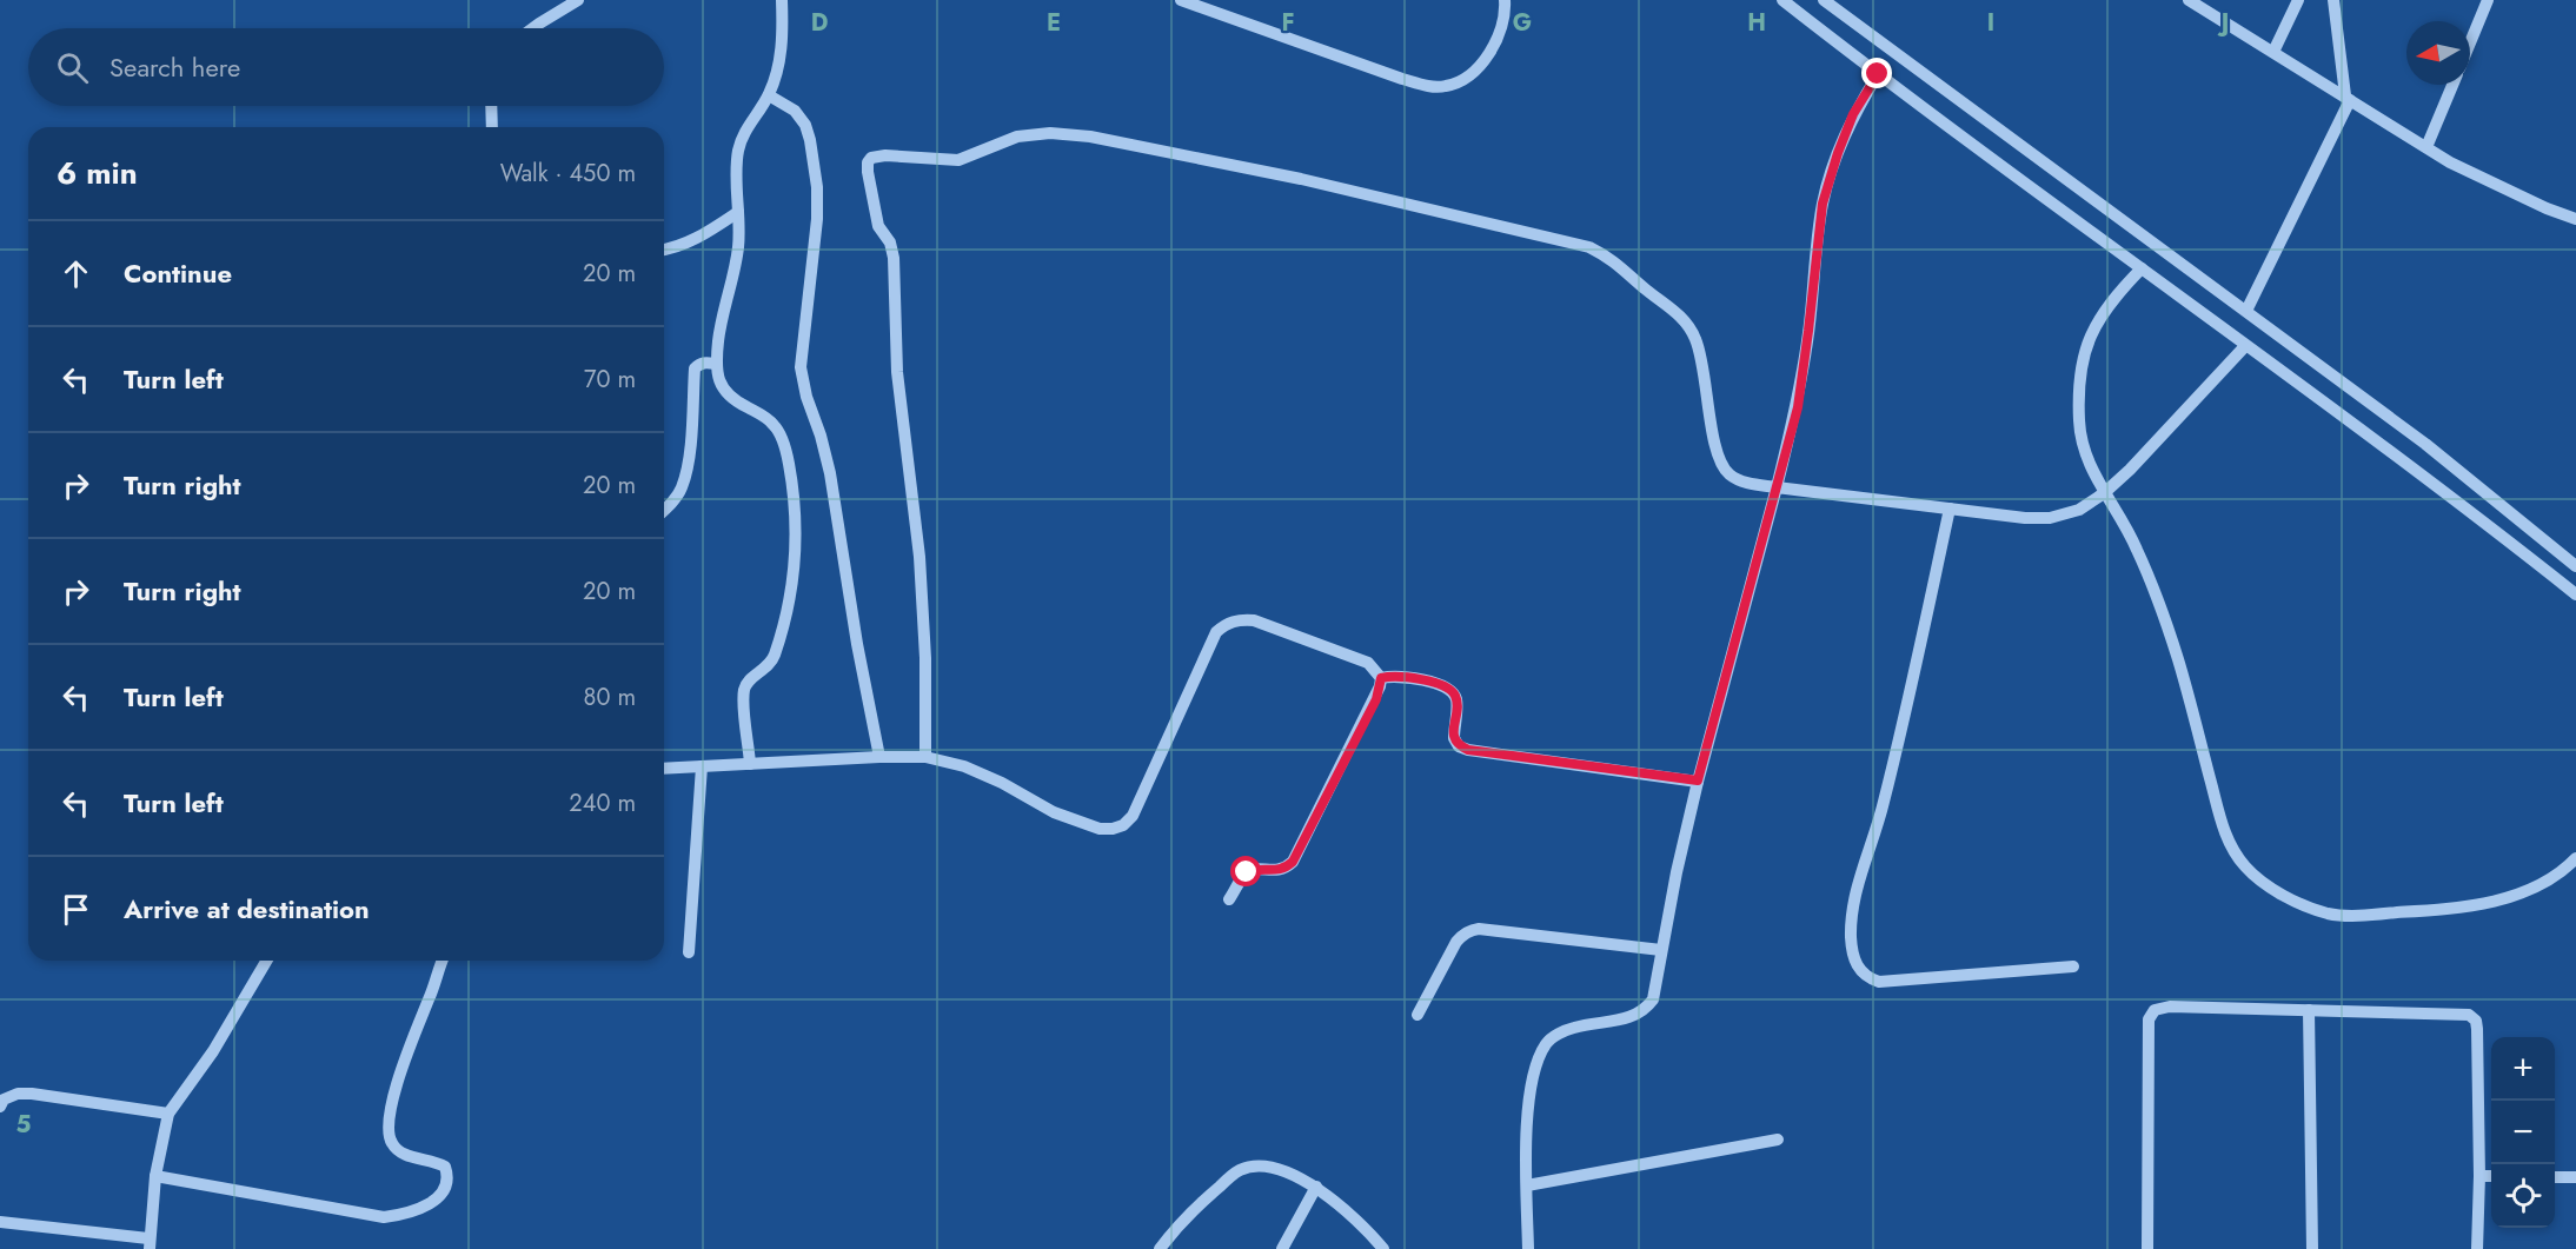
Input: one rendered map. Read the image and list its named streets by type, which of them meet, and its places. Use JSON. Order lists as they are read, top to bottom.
{
  "north": "left",
  "page": {
    "search": "Search here",
    "heading": ["6 min", "Walk · 450 m"],
    "list": [
      ["Continue", "20 m"],
      ["Turn left", "70 m"],
      ["Turn right", "20 m"],
      ["Turn right", "20 m"],
      ["Turn left", "80 m"],
      ["Turn left", "240 m"],
      "Arrive at destination"
    ],
    "map_buttons": ["+", "−"]
  },
  "grid": {
    "columns": [
      "D",
      "E",
      "F",
      "G",
      "H",
      "I",
      "J"
    ],
    "rows": ["5"]
  }
}
